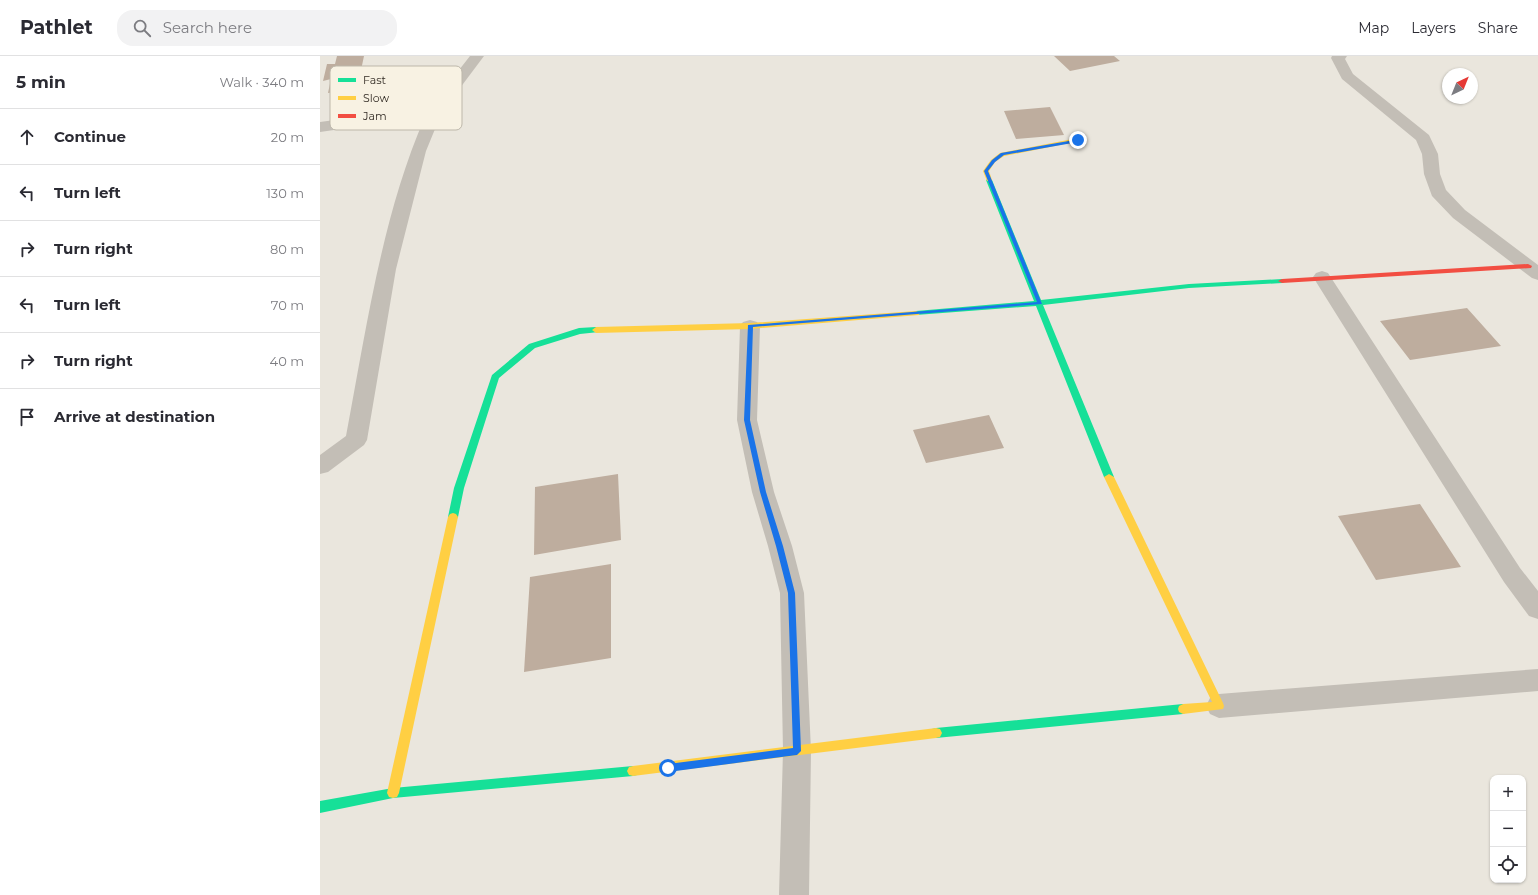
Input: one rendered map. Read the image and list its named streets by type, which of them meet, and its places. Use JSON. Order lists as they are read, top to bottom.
{
  "legend": ["Fast", "Slow", "Jam"],
  "north": "top right",
  "page": {
    "header": "Pathlet",
    "search": "Search here",
    "nav": ["Map", "Layers", "Share"],
    "heading": ["5 min", "Walk · 340 m"],
    "list": [
      ["Continue", "20 m"],
      ["Turn left", "130 m"],
      ["Turn right", "80 m"],
      ["Turn left", "70 m"],
      ["Turn right", "40 m"],
      "Arrive at destination"
    ],
    "map_buttons": ["+", "−"]
  }
}
